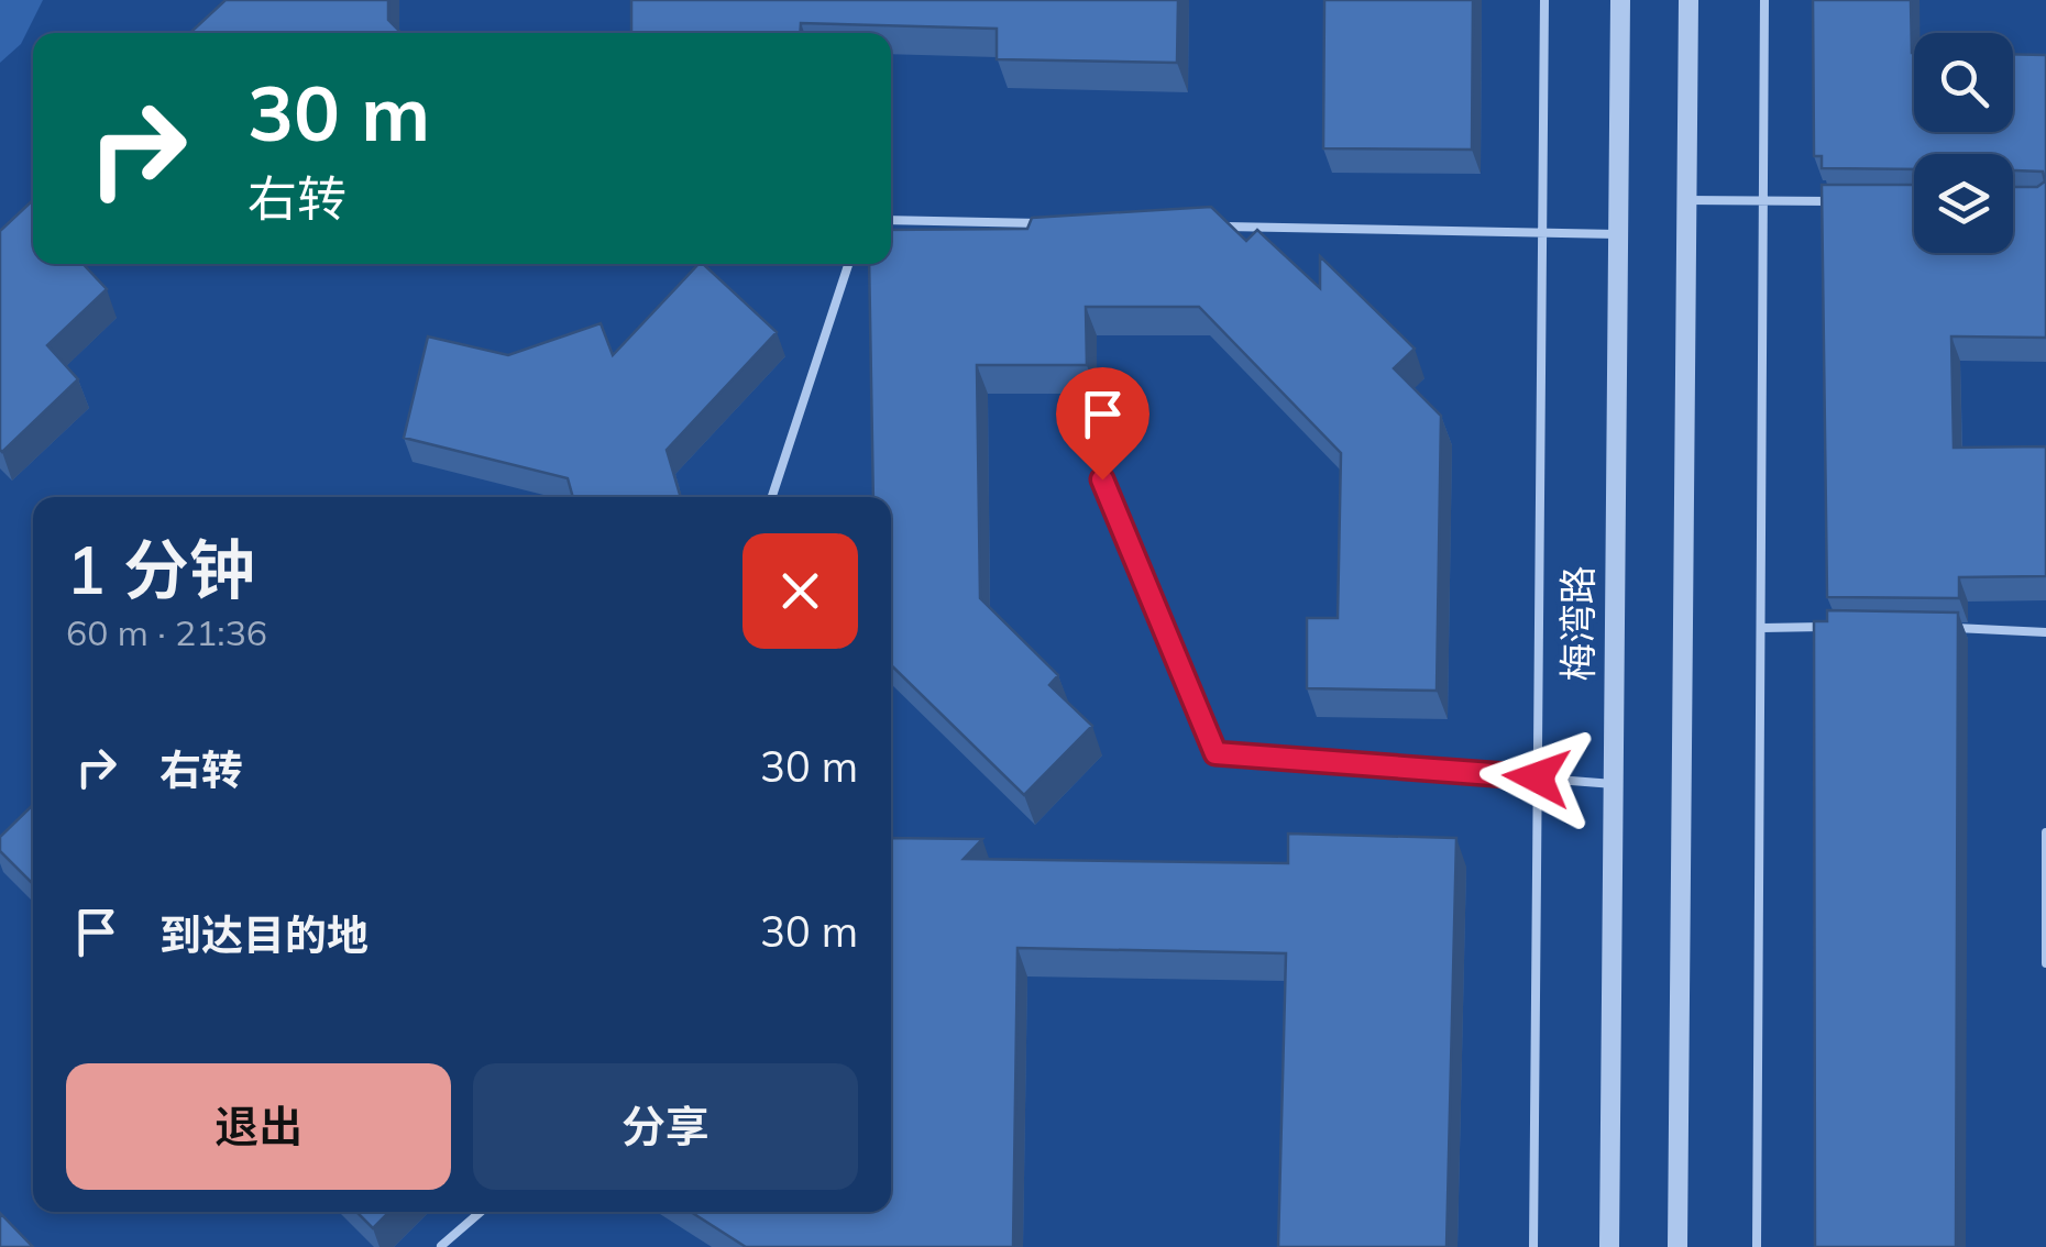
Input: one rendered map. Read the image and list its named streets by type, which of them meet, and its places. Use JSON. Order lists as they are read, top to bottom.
{
  "streets": {
    "street": ["梅湾路"]
  },
  "page": {
    "turn": ["30 m", "右转"],
    "heading": ["1 分钟", "60 m · 21:36"],
    "list": [
      {
        "name": "右转",
        "value": "30 m"
      },
      {
        "name": "到达目的地",
        "value": "30 m"
      }
    ],
    "buttons": ["退出", "分享"]
  }
}
